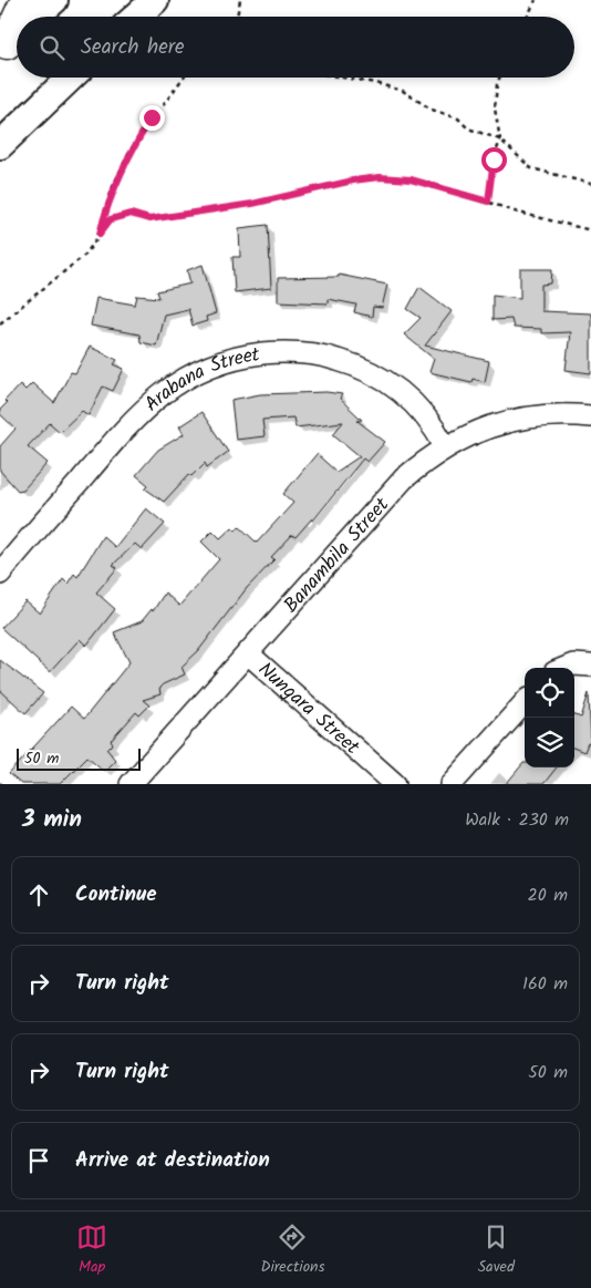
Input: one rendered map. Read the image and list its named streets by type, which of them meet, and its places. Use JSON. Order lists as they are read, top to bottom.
{
  "streets": {
    "street": ["Arabana Street", "Banambila Street", "Nungara Street"]
  },
  "crossings": [
    ["Arabana Street", "Banambila Street"],
    ["Banambila Street", "Nungara Street"]
  ],
  "scale_bar": "50 m",
  "page": {
    "search": "Search here",
    "scale": "50 m",
    "heading": ["3 min", "Walk · 230 m"],
    "list": [
      ["Continue", "20 m"],
      ["Turn right", "160 m"],
      ["Turn right", "50 m"],
      "Arrive at destination"
    ],
    "nav": ["Map", "Directions", "Saved"]
  }
}
